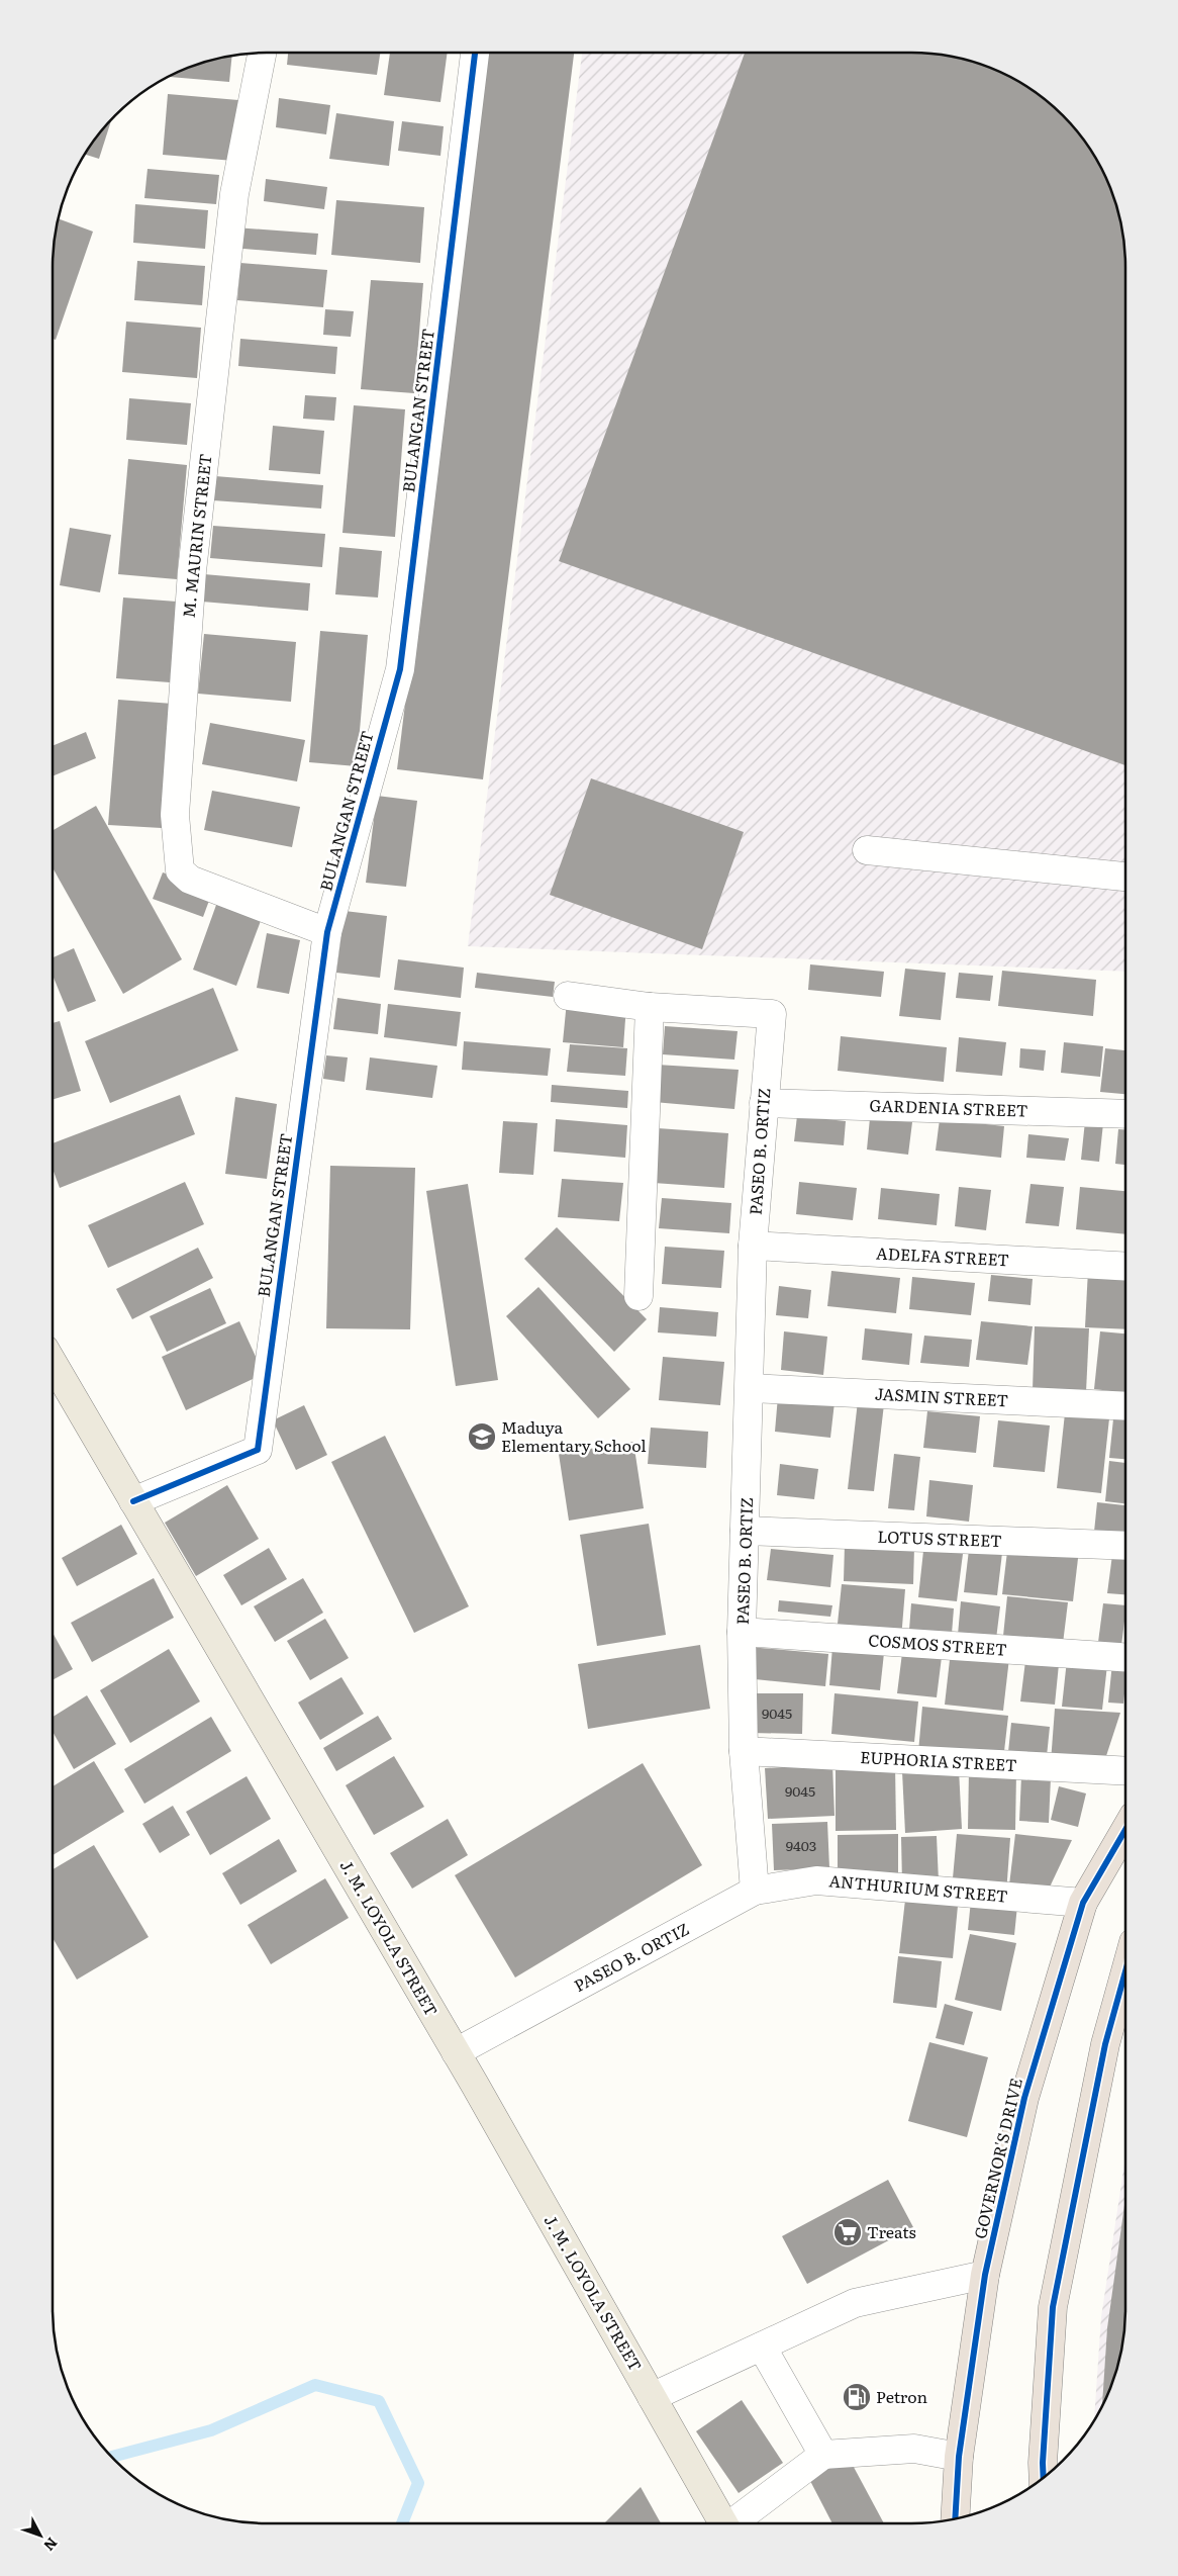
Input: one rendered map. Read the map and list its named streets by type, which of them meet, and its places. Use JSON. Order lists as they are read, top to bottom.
{
  "streets": {
    "highway": ["GOVERNOR'S DRIVE"],
    "main road": ["J. M. LOYOLA STREET"],
    "street": [
      "BULANGAN STREET",
      "M. MAURIN STREET",
      "GARDENIA STREET",
      "PASEO B. ORTIZ",
      "ADELFA STREET",
      "JASMIN STREET",
      "LOTUS STREET",
      "COSMOS STREET",
      "EUPHORIA STREET",
      "ANTHURIUM STREET"
    ]
  },
  "crossings": [
    ["BULANGAN STREET", "M. MAURIN STREET"],
    ["BULANGAN STREET", "J. M. LOYOLA STREET"],
    ["GARDENIA STREET", "PASEO B. ORTIZ"],
    ["PASEO B. ORTIZ", "ADELFA STREET"],
    ["PASEO B. ORTIZ", "JASMIN STREET"],
    ["PASEO B. ORTIZ", "LOTUS STREET"],
    ["PASEO B. ORTIZ", "COSMOS STREET"],
    ["PASEO B. ORTIZ", "EUPHORIA STREET"],
    ["PASEO B. ORTIZ", "ANTHURIUM STREET"],
    ["PASEO B. ORTIZ", "J. M. LOYOLA STREET"],
    ["ANTHURIUM STREET", "GOVERNOR'S DRIVE"]
  ],
  "places": {
    "school or university": ["Maduya Elementary School"],
    "supermarket": ["Treats"],
    "fuel station": ["Petron"]
  },
  "house_numbers": ["9045", "9045", "9403"],
  "north": "bottom right"
}
